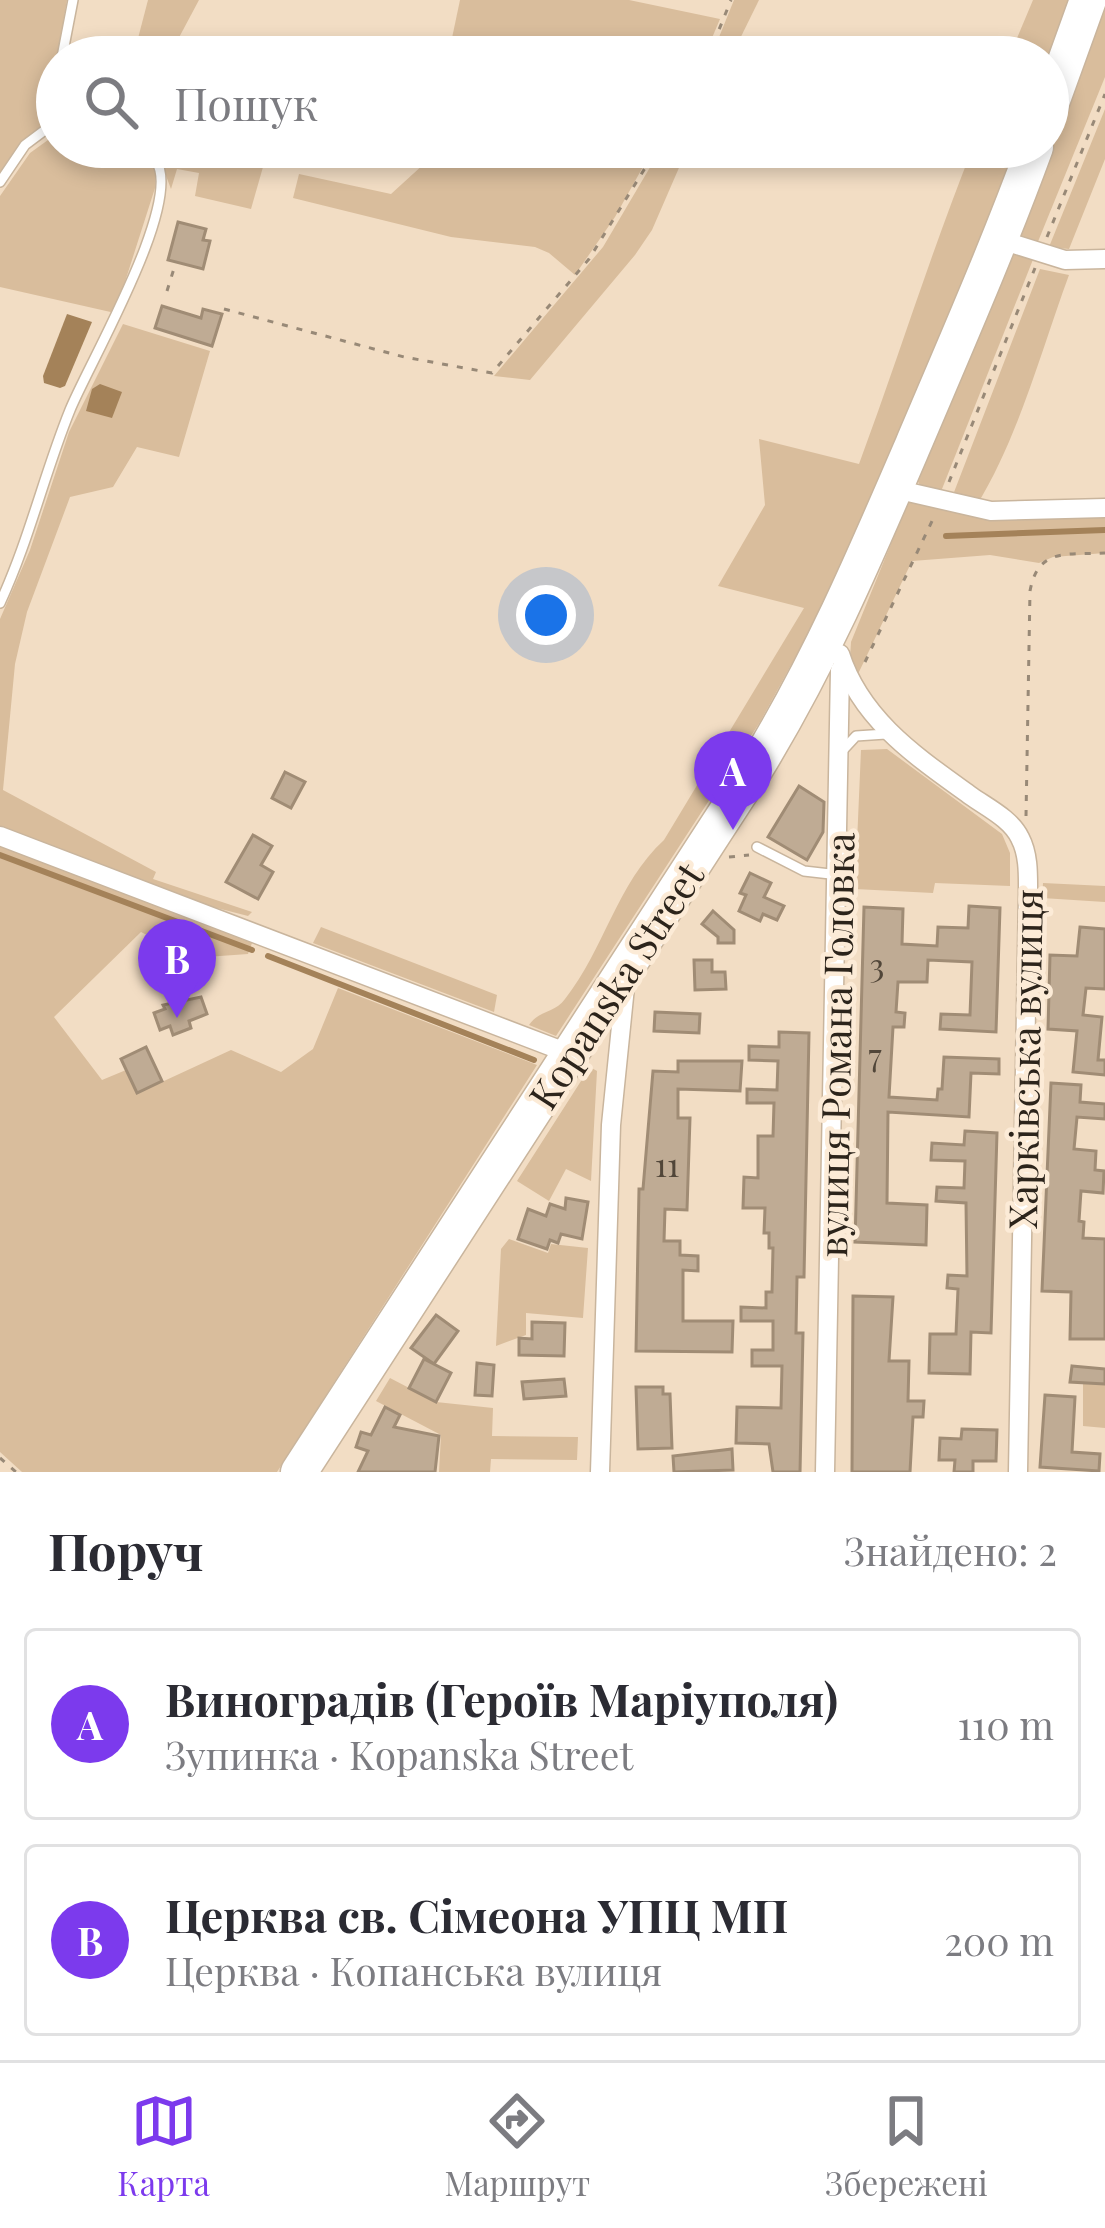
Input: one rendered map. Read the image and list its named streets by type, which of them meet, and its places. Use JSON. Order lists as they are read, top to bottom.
{
  "streets": {
    "highway": ["Kopanska Street"],
    "street": ["вулиця Романа Головка", "Харківська вулиця"]
  },
  "crossings": [
    ["Kopanska Street", "вулиця Романа Головка"],
    ["Kopanska Street", "Харківська вулиця"],
    ["вулиця Романа Головка", "Харківська вулиця"]
  ],
  "house_numbers": ["3", "7", "11"],
  "page": {
    "search": "Пошук",
    "pins": ["A", "B"],
    "heading": ["Поруч", "Знайдено: 2"],
    "list": [
      {
        "mark": "A",
        "name": "Виноградів (Героїв Маріуполя)",
        "note": "Зупинка · Kopanska Street",
        "value": "110 m"
      },
      {
        "mark": "B",
        "name": "Церква св. Сімеона УПЦ МП",
        "note": "Церква · Копанська вулиця",
        "value": "200 m"
      }
    ],
    "nav": ["Карта", "Маршрут", "Збережені"]
  }
}
